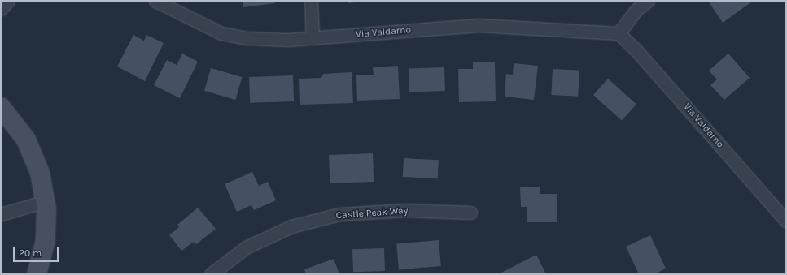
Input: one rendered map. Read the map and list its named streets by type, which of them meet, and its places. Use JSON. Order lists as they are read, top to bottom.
{
  "streets": {
    "street": ["Via Valdarno", "Castle Peak Way"]
  },
  "scale_bar": "20 m"
}
